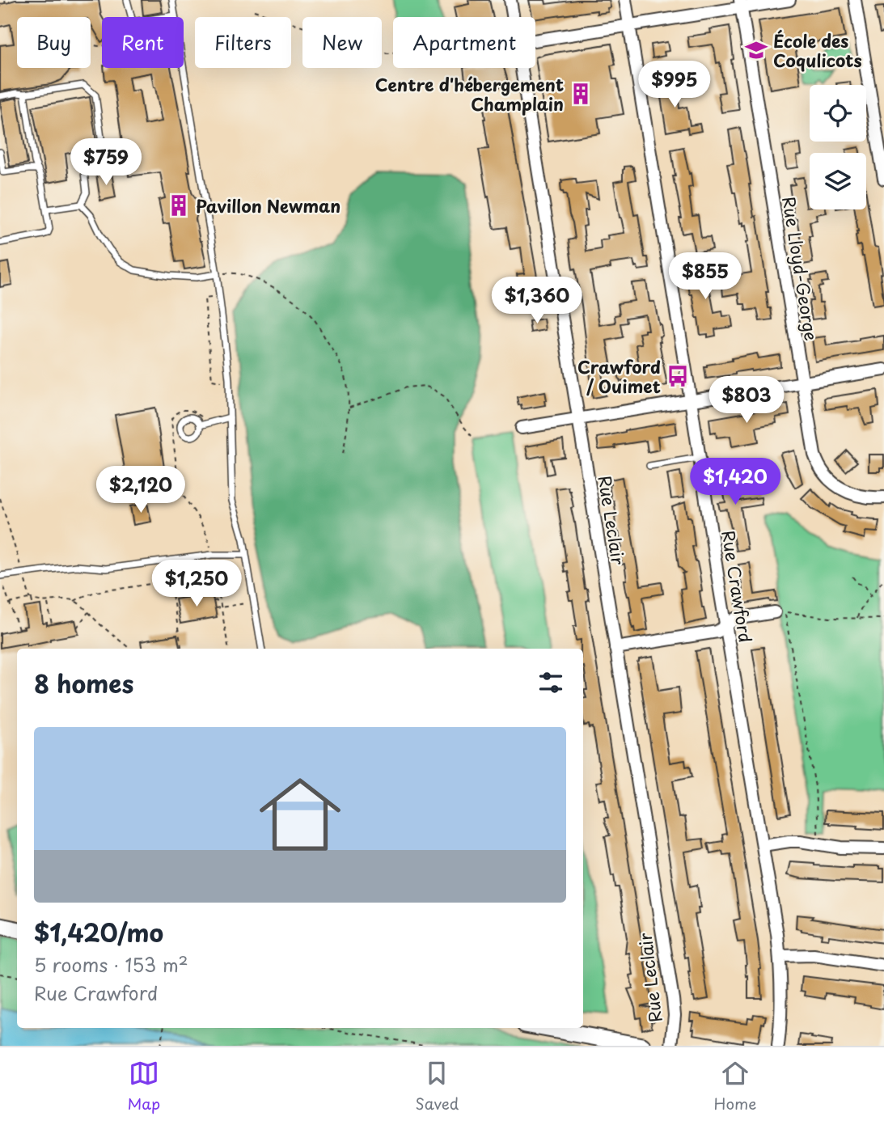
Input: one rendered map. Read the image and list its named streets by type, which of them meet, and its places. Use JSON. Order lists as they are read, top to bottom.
{
  "streets": {
    "street": ["Rue Lloyd-George", "Rue Leclair", "Rue Crawford"]
  },
  "places": {
    "school or university": ["École des Coqulicots"],
    "building": ["Centre d'hébergement Champlain", "Pavillon Newman"],
    "bus stop": ["Crawford / Ouimet"]
  },
  "page": {
    "chip": [
      "Buy",
      "Rent",
      "Filters",
      "New",
      "Apartment"
    ],
    "price": [
      "$995",
      "$759",
      "$855",
      "$1,360",
      "$803",
      "$1,420",
      "$2,120",
      "$1,250"
    ],
    "heading": "8 homes",
    "list": [
      {
        "name": "$1,420/mo",
        "note": "5 rooms · 153 m² · Rue Crawford"
      }
    ],
    "tabs": ["Map", "Saved", "Home"]
  }
}
